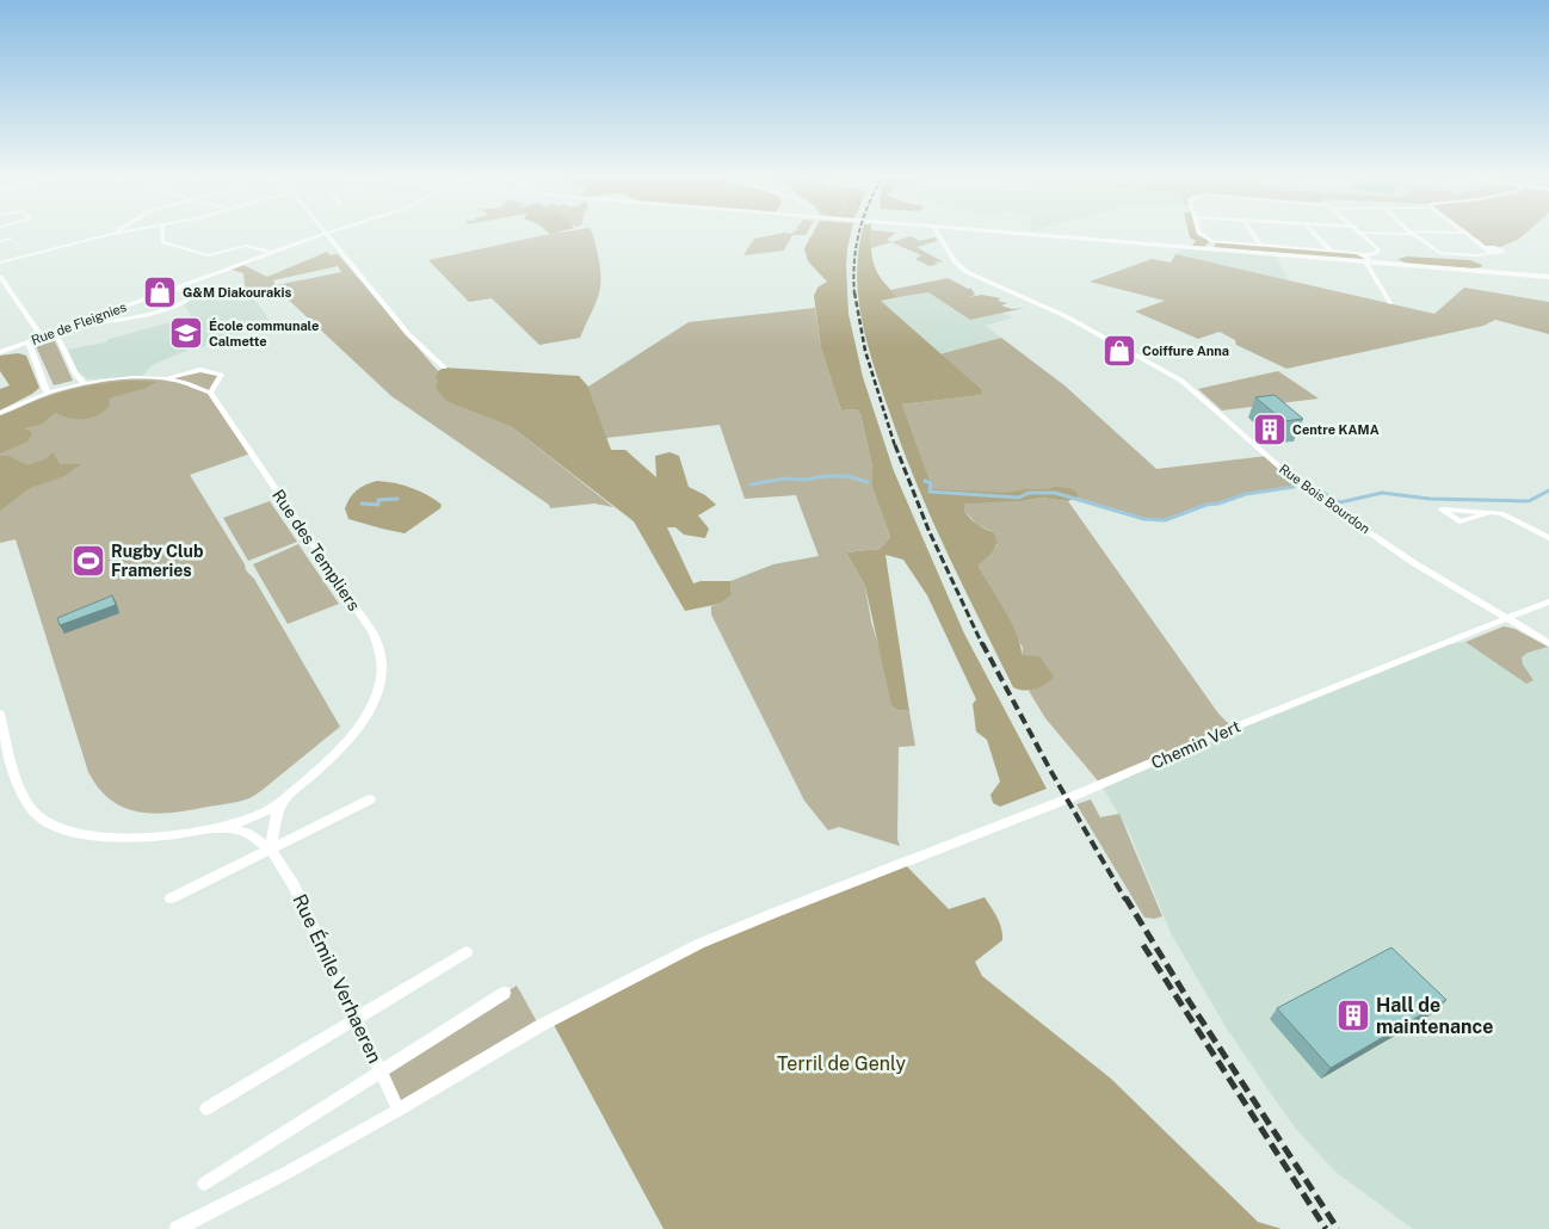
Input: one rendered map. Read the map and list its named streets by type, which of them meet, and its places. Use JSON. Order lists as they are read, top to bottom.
{
  "streets": {
    "street": [
      "Rue de Fleignies",
      "Rue Bois Bourdon",
      "Rue des Templiers",
      "Chemin Vert",
      "Rue Émile Verhaeren"
    ]
  },
  "crossings": [
    ["Rue Bois Bourdon", "Chemin Vert"],
    ["Rue des Templiers", "Rue Émile Verhaeren"],
    ["Chemin Vert", "Rue Émile Verhaeren"]
  ],
  "parks": ["Terril de Genly"],
  "places": {
    "shop": ["G&M Diakourakis", "Coiffure Anna"],
    "school or university": ["École communale Calmette"],
    "building": ["Centre KAMA", "Hall de maintenance"],
    "sports": ["Rugby Club Frameries"]
  }
}
